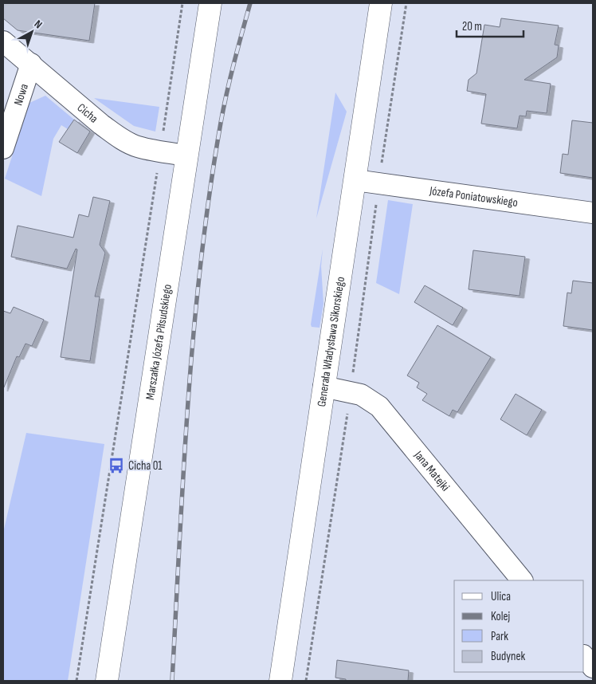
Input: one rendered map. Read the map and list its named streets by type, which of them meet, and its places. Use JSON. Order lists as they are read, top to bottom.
{
  "streets": {
    "main road": ["Marszałka Józefa Piłsudskiego", "Generała Władysława Sikorskiego"],
    "street": [
      "Nowa",
      "Cicha",
      "Józefa Poniatowskiego",
      "Jana Matejki"
    ]
  },
  "crossings": [
    ["Nowa", "Cicha"],
    ["Cicha", "Marszałka Józefa Piłsudskiego"],
    ["Józefa Poniatowskiego", "Generała Władysława Sikorskiego"],
    ["Generała Władysława Sikorskiego", "Jana Matejki"]
  ],
  "places": {
    "bus stop": ["Cicha 01"]
  },
  "legend": [
    "Ulica",
    "Kolej",
    "Park",
    "Budynek"
  ],
  "scale_bar": "20 m",
  "north": "top right"
}
